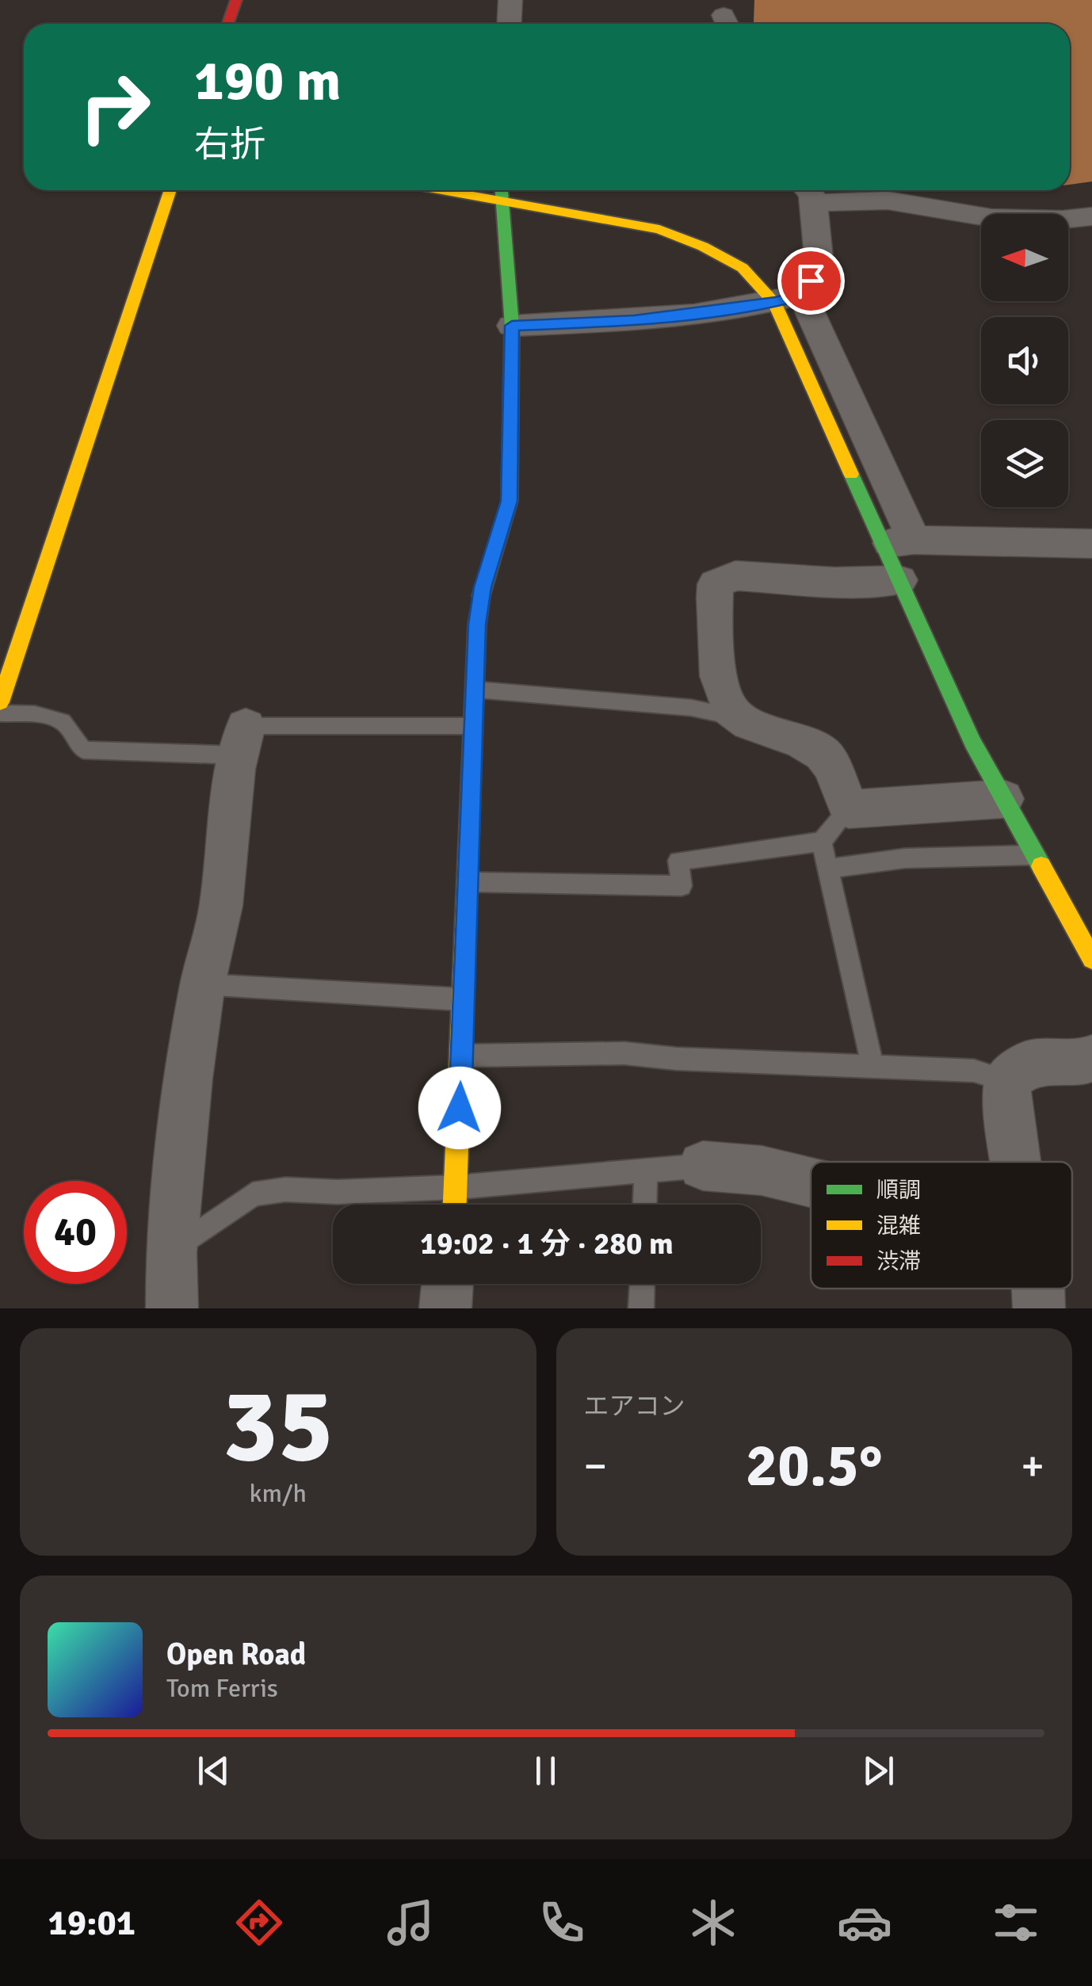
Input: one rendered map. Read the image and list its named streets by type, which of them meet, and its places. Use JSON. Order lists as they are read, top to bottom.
{
  "legend": ["順調", "混雑", "渋滞"],
  "north": "left",
  "page": {
    "turn": ["190 m", "右折"],
    "limit": "40",
    "trip": "19:02 · 1 分 · 280 m",
    "tile": [
      ["35", "km/h"],
      "エアコン"
    ],
    "heat": ["−", "20.5°", "+"],
    "song": ["Open Road", "Tom Ferris"],
    "tabs": "19:01"
  }
}
